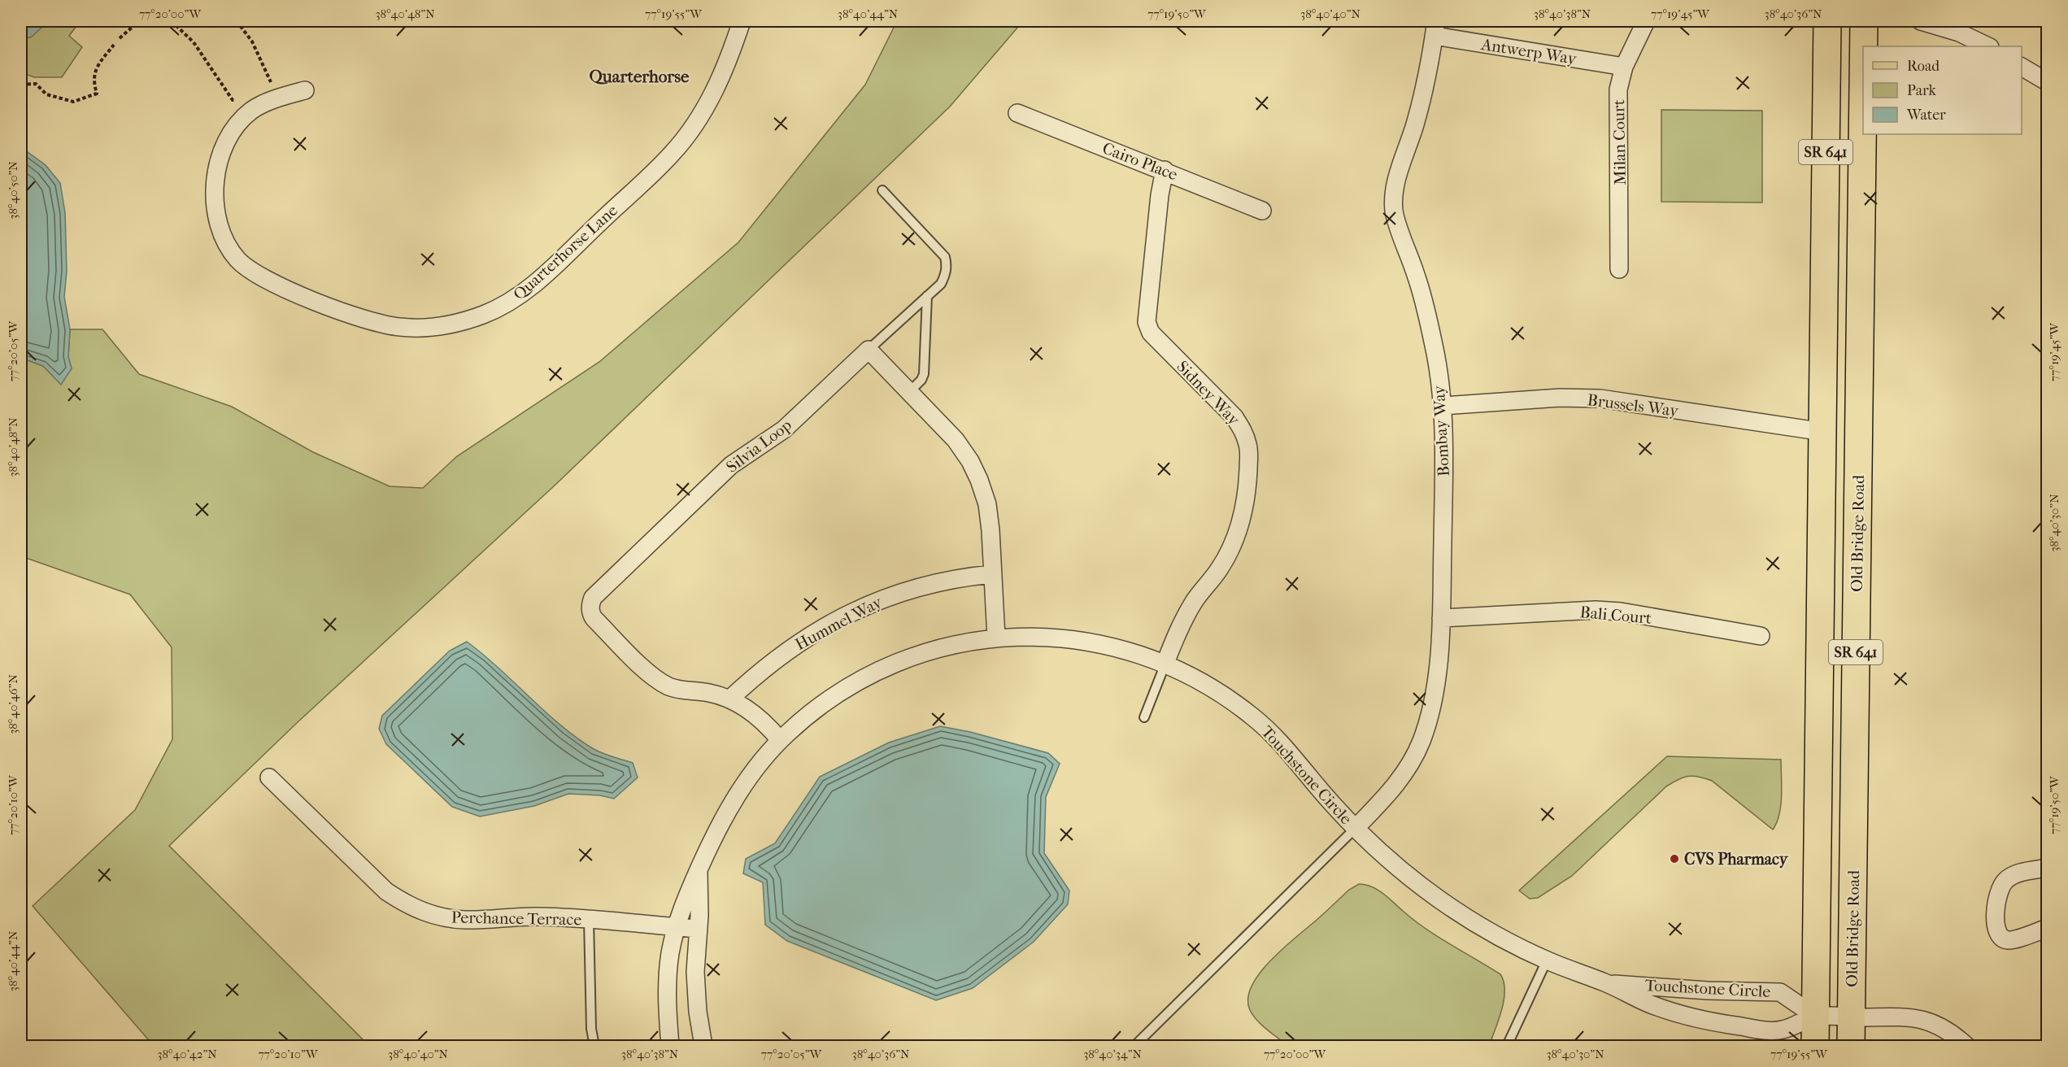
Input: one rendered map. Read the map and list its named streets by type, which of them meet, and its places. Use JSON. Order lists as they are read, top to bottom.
{
  "streets": {
    "main road": ["SR 641", "Old Bridge Road"],
    "street": [
      "Antwerp Way",
      "Milan Court",
      "Cairo Place",
      "Quarterhorse Lane",
      "Sidney Way",
      "Brussels Way",
      "Bombay Way",
      "Silvia Loop",
      "Bali Court",
      "Hummel Way",
      "Touchstone Circle",
      "Perchance Terrace"
    ]
  },
  "crossings": [
    ["Antwerp Way", "Milan Court"],
    ["Antwerp Way", "Bombay Way"],
    ["SR 641", "Brussels Way"],
    ["SR 641", "Touchstone Circle"],
    ["Cairo Place", "Sidney Way"],
    ["Sidney Way", "Touchstone Circle"],
    ["Brussels Way", "Bombay Way"],
    ["Bombay Way", "Bali Court"],
    ["Bombay Way", "Touchstone Circle"],
    ["Silvia Loop", "Hummel Way"],
    ["Silvia Loop", "Touchstone Circle"],
    ["Touchstone Circle", "Perchance Terrace"]
  ],
  "districts": ["Quarterhorse"],
  "places": ["CVS Pharmacy"],
  "legend": ["Road", "Park", "Water"],
  "coordinates": [
    "77°20'00\"W",
    "38°40'48\"N",
    "77°19'55\"W",
    "38°40'44\"N",
    "77°19'50\"W",
    "38°40'40\"N",
    "38°40'38\"N",
    "77°19'45\"W",
    "38°40'36\"N",
    "38°40'50\"N",
    "77°20'05\"W",
    "38°40'30\"N",
    "38°40'46\"N",
    "77°20'10\"W",
    "38°40'42\"N",
    "38°40'34\"N"
  ]
}
